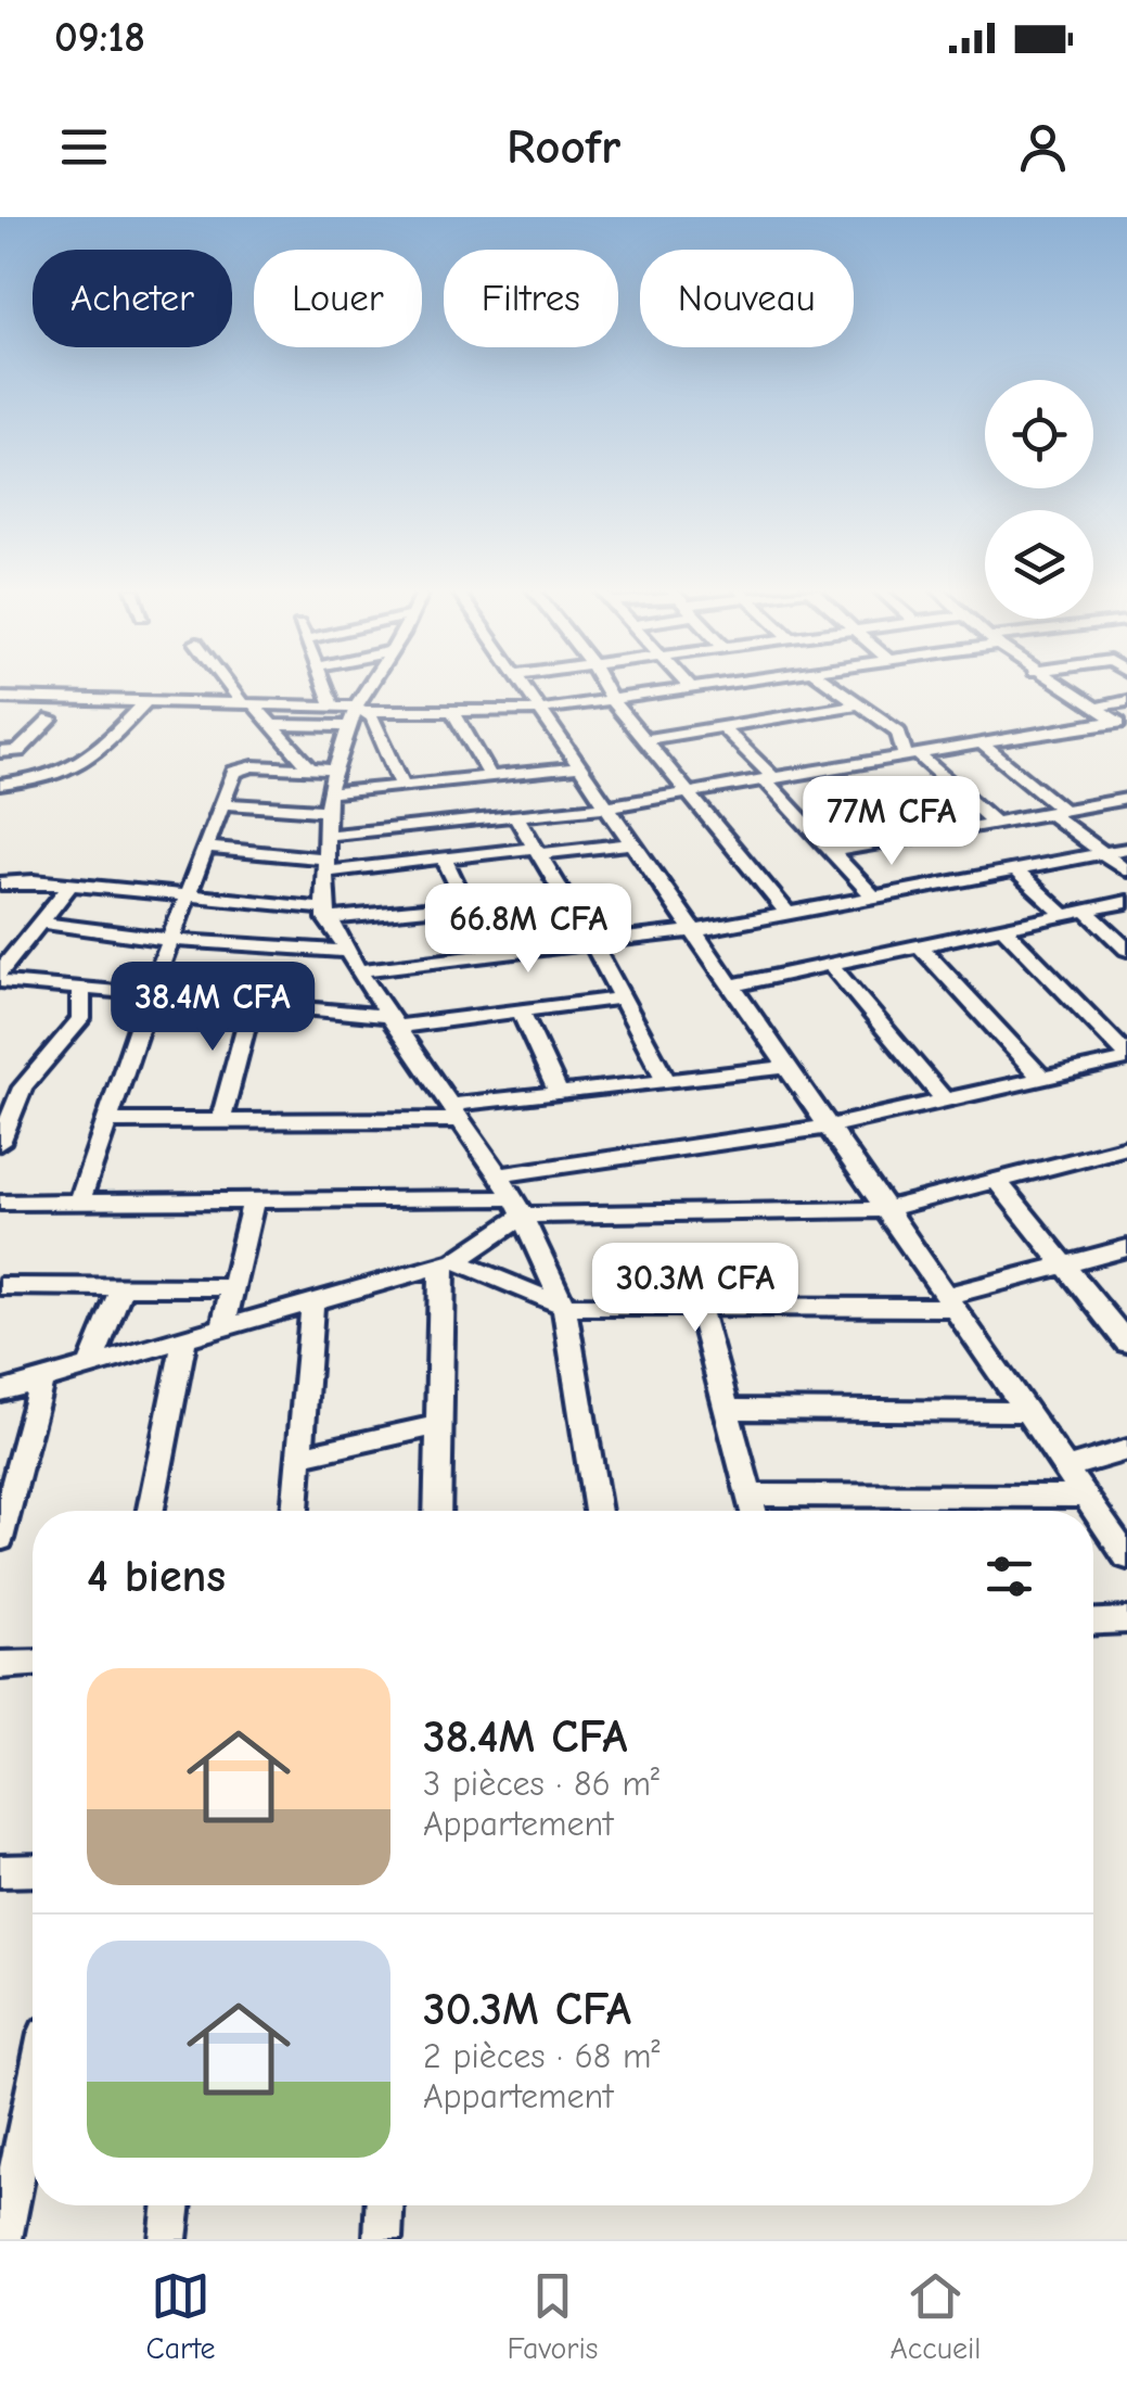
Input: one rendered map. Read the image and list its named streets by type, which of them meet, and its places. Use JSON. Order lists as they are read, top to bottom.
{
  "page": {
    "status": "09:18",
    "header": "Roofr",
    "chip": [
      "Acheter",
      "Louer",
      "Filtres",
      "Nouveau"
    ],
    "price": [
      "77M CFA",
      "66.8M CFA",
      "38.4M CFA",
      "30.3M CFA"
    ],
    "heading": "4 biens",
    "list": [
      {
        "name": "38.4M CFA",
        "note": "3 pièces · 86 m² · Appartement"
      },
      {
        "name": "30.3M CFA",
        "note": "2 pièces · 68 m² · Appartement"
      }
    ],
    "tabs": ["Carte", "Favoris", "Accueil"]
  }
}
